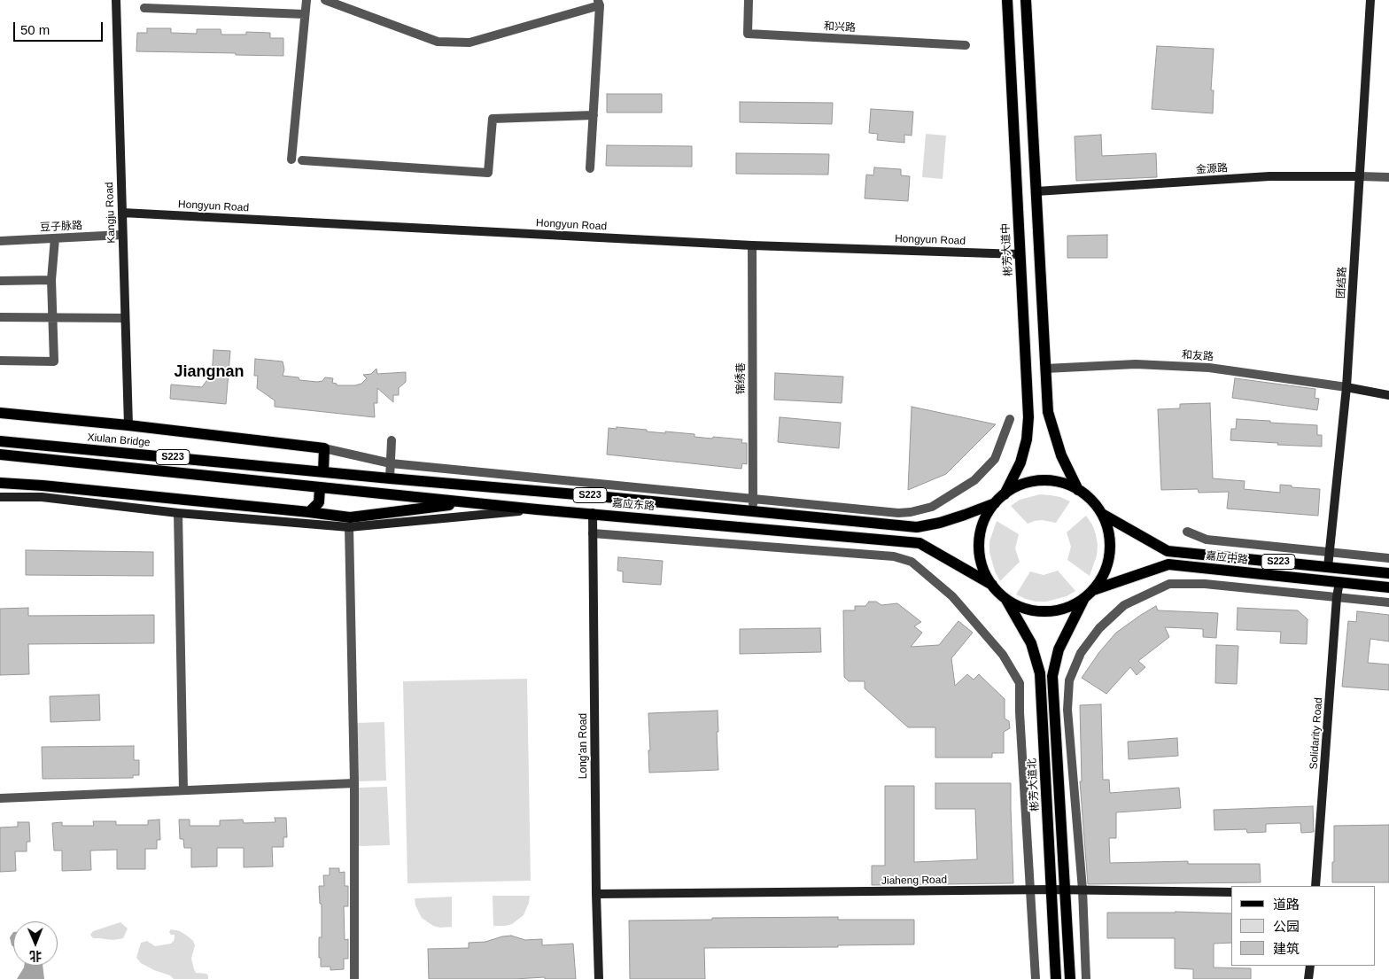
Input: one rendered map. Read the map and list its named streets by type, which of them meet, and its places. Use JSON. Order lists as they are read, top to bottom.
{
  "streets": {
    "main road": [
      "彬芳大道中",
      "Xiulan Bridge",
      "S223",
      "嘉应东路",
      "嘉应中路",
      "彬芳大道北"
    ],
    "street": [
      "和兴路",
      "金源路",
      "Hongyun Road",
      "Kangju Road",
      "豆子脉路",
      "团结路",
      "和友路",
      "锦绣巷",
      "Solidarity Road",
      "Long'an Road",
      "Jiaheng Road"
    ]
  },
  "crossings": [
    ["金源路", "团结路"],
    ["Hongyun Road", "Kangju Road"],
    ["Hongyun Road", "彬芳大道中"],
    ["Hongyun Road", "锦绣巷"],
    ["Kangju Road", "豆子脉路"],
    ["彬芳大道中", "S223"],
    ["彬芳大道中", "嘉应东路"],
    ["彬芳大道中", "嘉应中路"],
    ["彬芳大道中", "彬芳大道北"],
    ["团结路", "和友路"],
    ["团结路", "嘉应中路"],
    ["锦绣巷", "嘉应东路"],
    ["Xiulan Bridge", "嘉应东路"],
    ["S223", "嘉应东路"],
    ["S223", "嘉应中路"],
    ["S223", "彬芳大道北"],
    ["嘉应东路", "嘉应中路"],
    ["嘉应东路", "Long'an Road"],
    ["嘉应东路", "彬芳大道北"],
    ["嘉应中路", "Solidarity Road"],
    ["嘉应中路", "彬芳大道北"],
    ["Long'an Road", "Jiaheng Road"],
    ["彬芳大道北", "Jiaheng Road"]
  ],
  "districts": ["Jiangnan"],
  "legend": ["道路", "公园", "建筑"],
  "scale_bar": "50 m",
  "north": "bottom"
}
